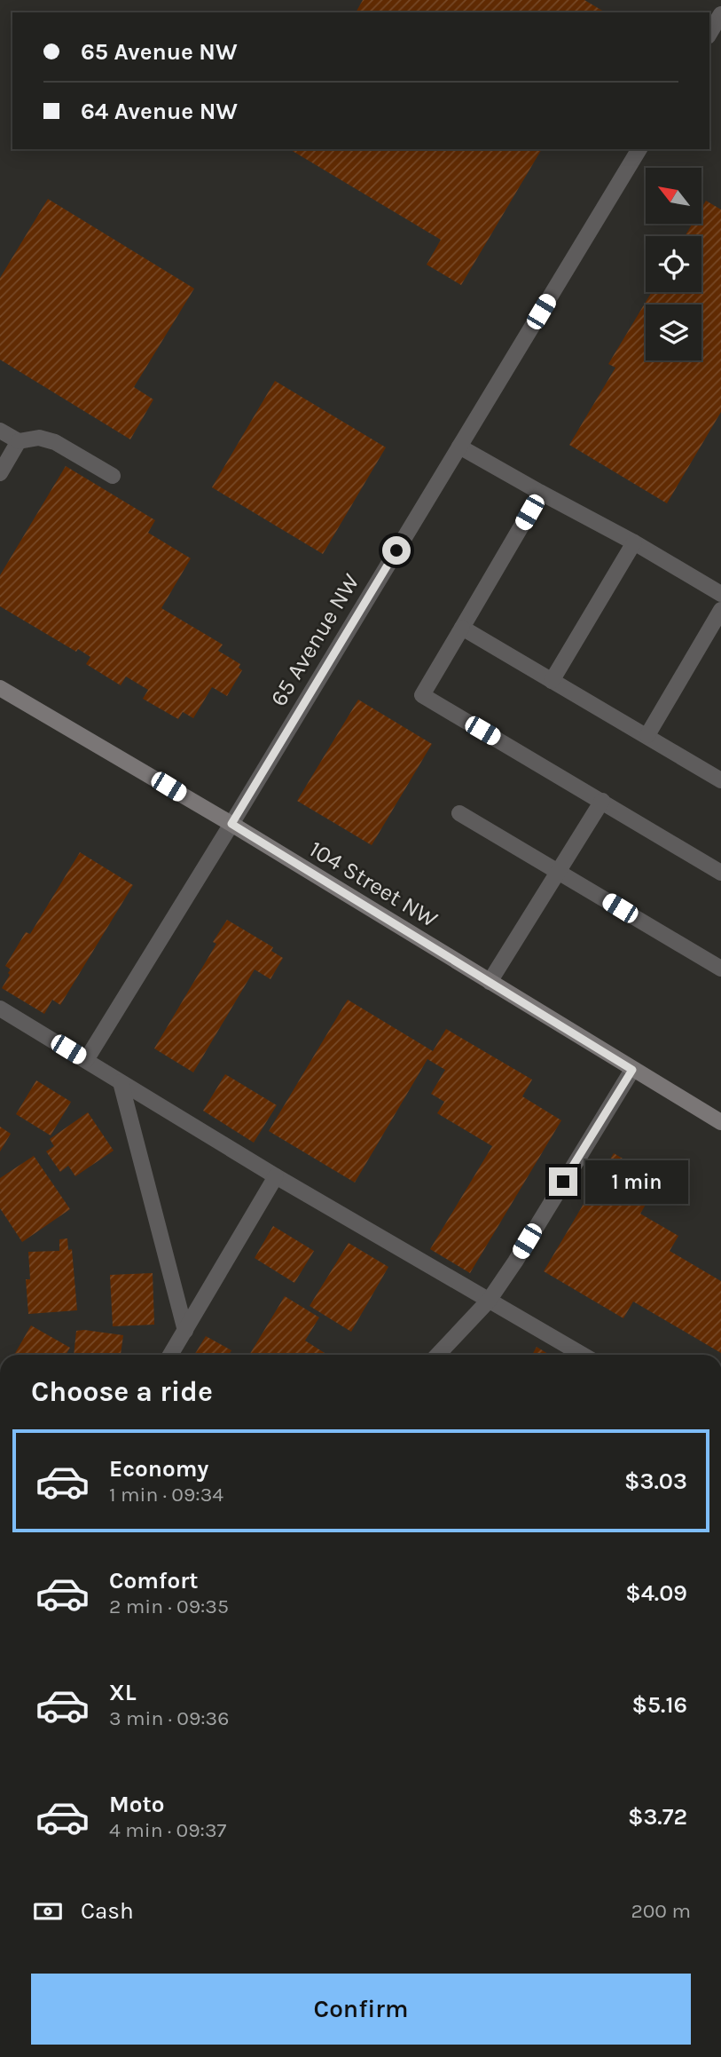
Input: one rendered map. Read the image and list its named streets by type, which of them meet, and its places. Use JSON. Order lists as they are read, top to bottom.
{
  "streets": {
    "main road": ["104 Street NW"],
    "street": ["65 Avenue NW"]
  },
  "crossings": [
    ["65 Avenue NW", "104 Street NW"]
  ],
  "north": "top left",
  "page": {
    "banner": ["65 Avenue NW", "64 Avenue NW"],
    "bubble": "1 min",
    "heading": "Choose a ride",
    "list": [
      {
        "name": "Economy",
        "note": "1 min · 09:34",
        "value": "$3.03"
      },
      {
        "name": "Comfort",
        "note": "2 min · 09:35",
        "value": "$4.09"
      },
      {
        "name": "XL",
        "note": "3 min · 09:36",
        "value": "$5.16"
      },
      {
        "name": "Moto",
        "note": "4 min · 09:37",
        "value": "$3.72"
      }
    ],
    "pay": ["Cash", "200 m"],
    "buttons": "Confirm"
  }
}
